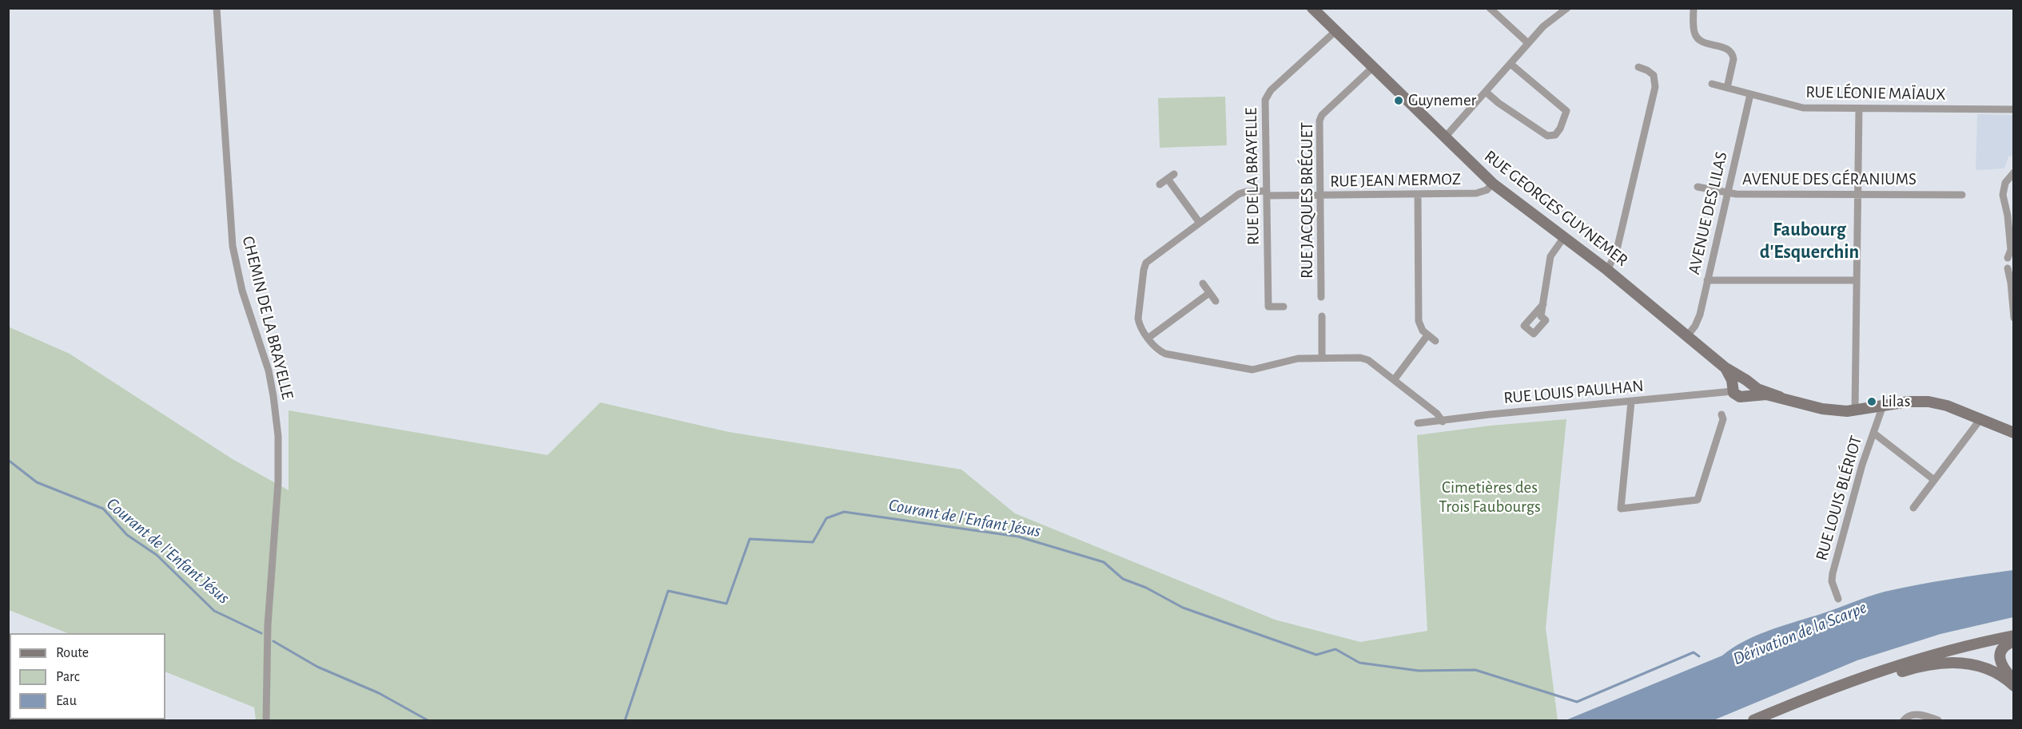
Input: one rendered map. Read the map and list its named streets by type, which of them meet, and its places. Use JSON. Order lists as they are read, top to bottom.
{
  "streets": {
    "main road": ["RUE GEORGES GUYNEMER"],
    "street": [
      "RUE LÉONIE MAÏAUX",
      "RUE DE LA BRAYELLE",
      "AVENUE DES GÉRANIUMS",
      "RUE JEAN MERMOZ",
      "RUE JACQUES BRÉGUET",
      "AVENUE DES LILAS",
      "CHEMIN DE LA BRAYELLE",
      "RUE LOUIS PAULHAN",
      "RUE LOUIS BLÉRIOT"
    ]
  },
  "crossings": [
    ["RUE LÉONIE MAÏAUX", "AVENUE DES LILAS"],
    ["RUE DE LA BRAYELLE", "RUE JEAN MERMOZ"],
    ["RUE DE LA BRAYELLE", "RUE GEORGES GUYNEMER"],
    ["AVENUE DES GÉRANIUMS", "AVENUE DES LILAS"],
    ["RUE JEAN MERMOZ", "RUE JACQUES BRÉGUET"],
    ["RUE JEAN MERMOZ", "RUE GEORGES GUYNEMER"],
    ["RUE JACQUES BRÉGUET", "RUE GEORGES GUYNEMER"],
    ["RUE GEORGES GUYNEMER", "AVENUE DES LILAS"],
    ["RUE GEORGES GUYNEMER", "RUE LOUIS PAULHAN"],
    ["RUE GEORGES GUYNEMER", "RUE LOUIS BLÉRIOT"]
  ],
  "districts": ["Faubourg d'Esquerchin"],
  "water": ["Courant de l'Enfant Jésus", "Dérivation de la Scarpe"],
  "parks": ["Cimetières des Trois Faubourgs"],
  "places": ["Guynemer", "Lilas"],
  "legend": ["Route", "Parc", "Eau"]
}
